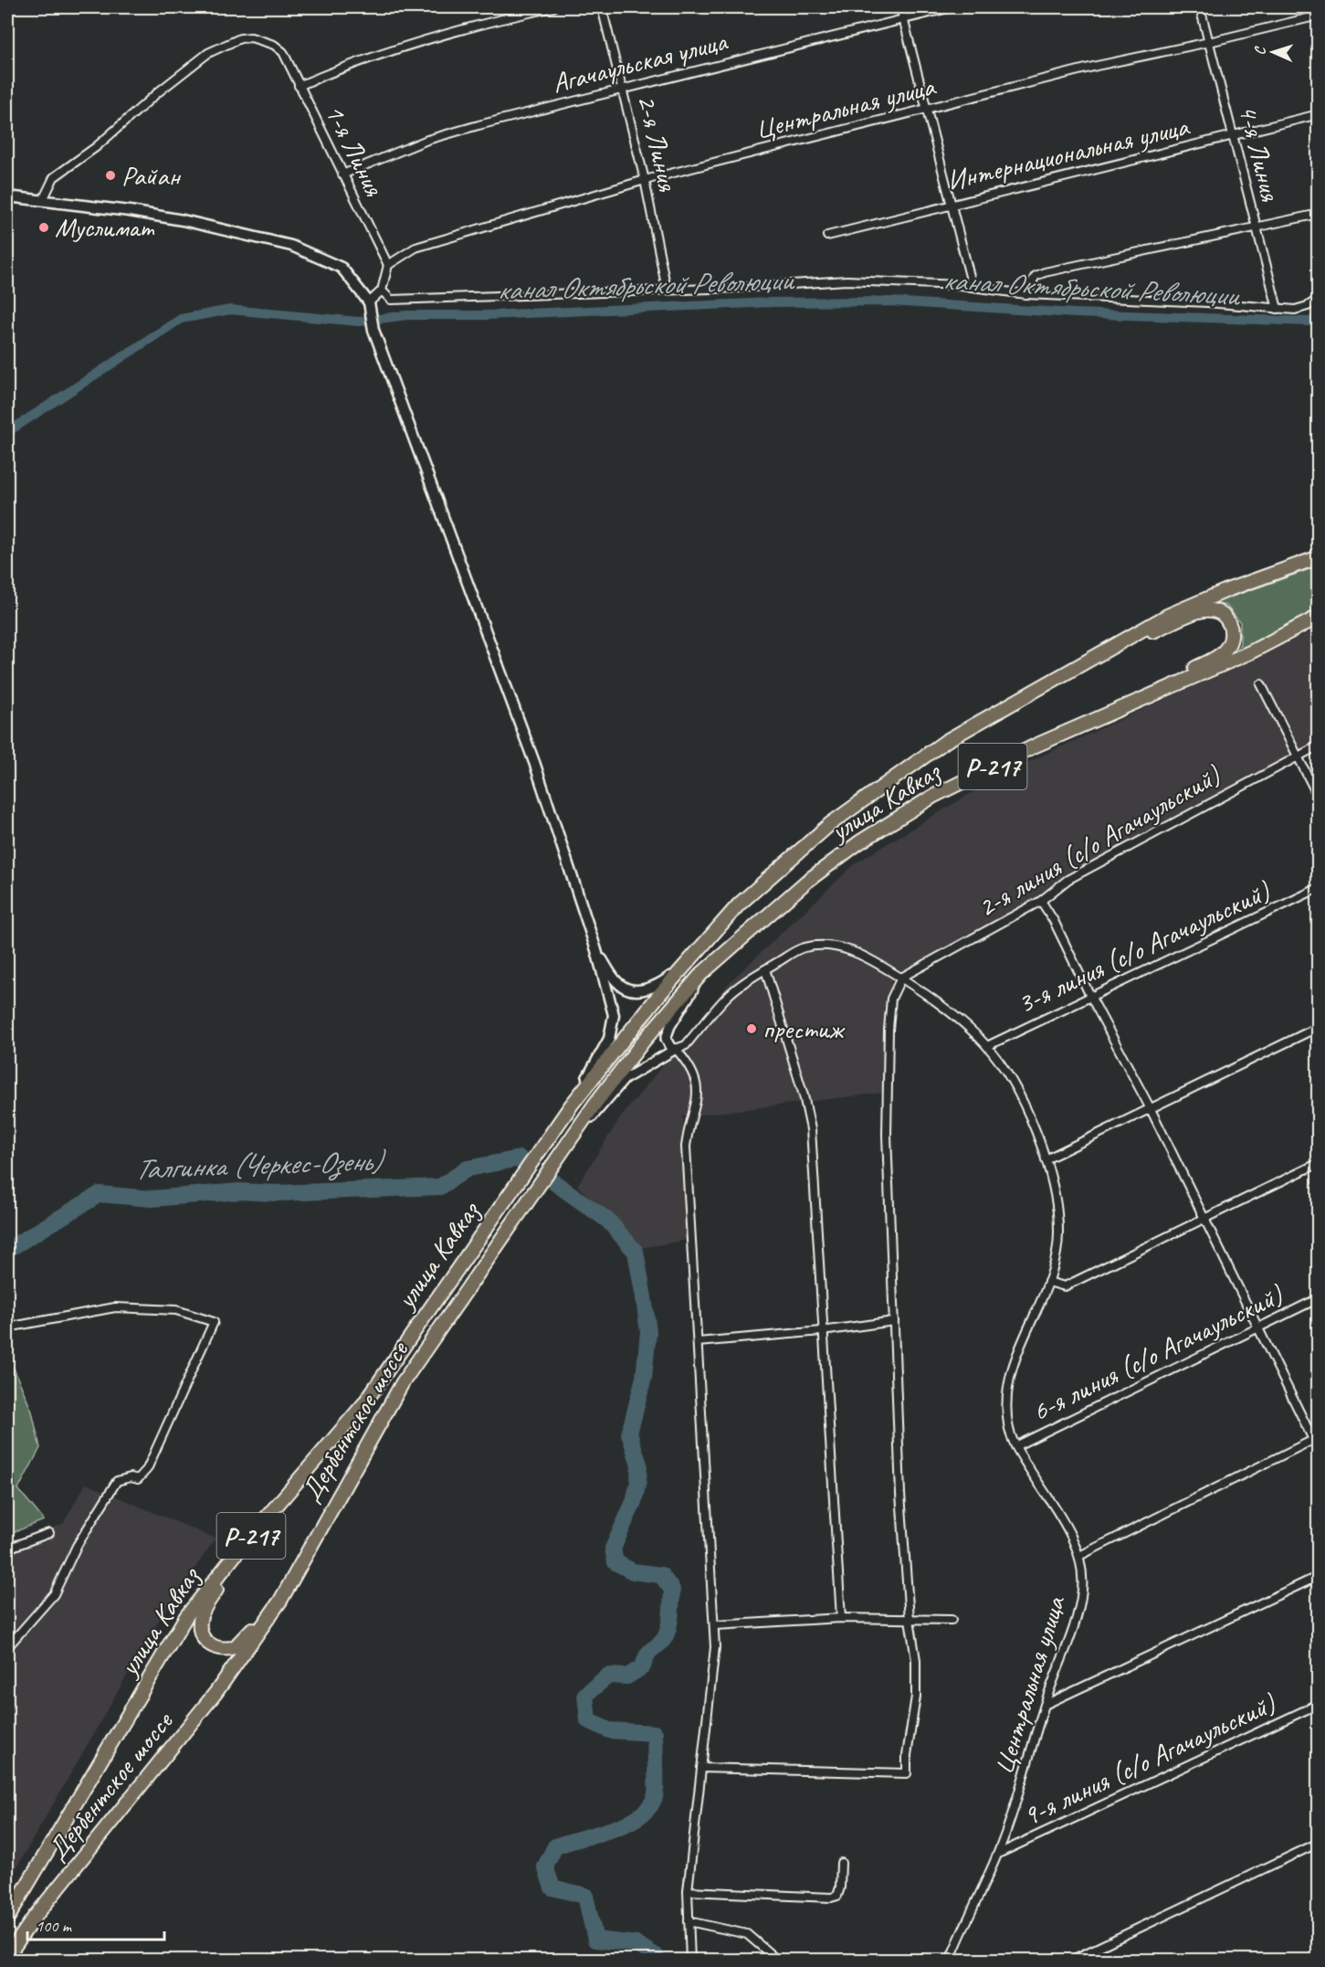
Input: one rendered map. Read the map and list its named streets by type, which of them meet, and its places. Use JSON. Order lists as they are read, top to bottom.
{
  "streets": {
    "highway": ["Р-217", "улица Кавказ", "Дербентское шоссе"],
    "street": [
      "Агачаульская улица",
      "Центральная улица",
      "2-я Линия",
      "1-я Линия",
      "4-я Линия",
      "Интернациональная улица",
      "2-я линия (с/о Агачаульский)",
      "3-я линия (с/о Агачаульский)",
      "6-я линия (с/о Агачаульский)",
      "9-я линия (с/о Агачаульский)"
    ]
  },
  "crossings": [
    ["Агачаульская улица", "2-я Линия"],
    ["Агачаульская улица", "1-я Линия"],
    ["Центральная улица", "2-я Линия"],
    ["Центральная улица", "1-я Линия"],
    ["Центральная улица", "4-я Линия"],
    ["Центральная улица", "2-я линия (с/о Агачаульский)"],
    ["Центральная улица", "3-я линия (с/о Агачаульский)"],
    ["Центральная улица", "6-я линия (с/о Агачаульский)"],
    ["Центральная улица", "9-я линия (с/о Агачаульский)"],
    ["4-я Линия", "Интернациональная улица"],
    ["улица Кавказ", "Дербентское шоссе"]
  ],
  "water": ["канал Октябрьской Революции", "Талгинка (Черкес-Озень)"],
  "places": ["Райан", "Муслимат", "престиж"],
  "scale_bar": "100 m",
  "north": "left"
}
